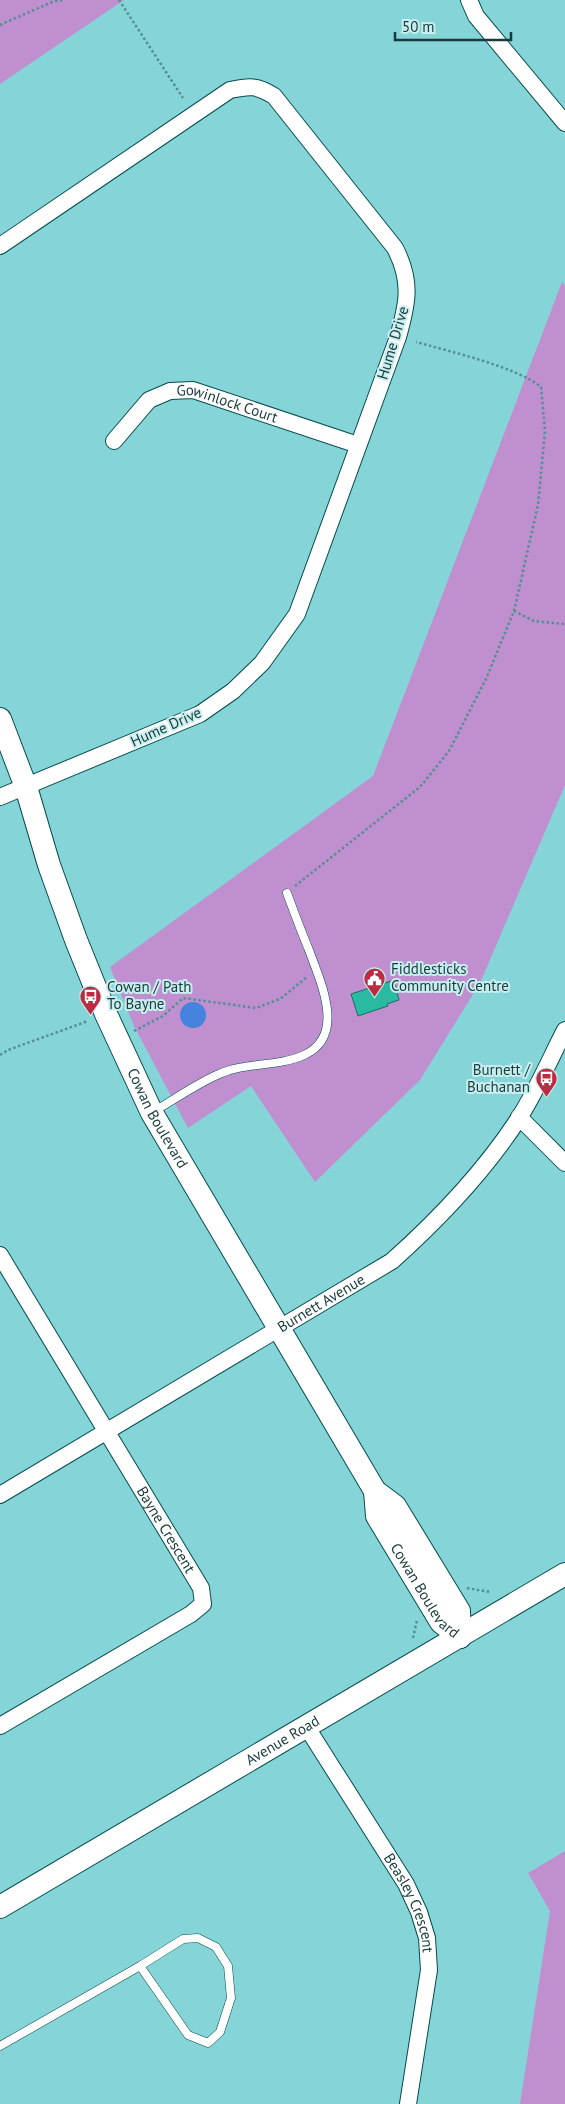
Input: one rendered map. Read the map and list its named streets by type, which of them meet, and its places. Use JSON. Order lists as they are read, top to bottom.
{
  "streets": {
    "street": [
      "Hume Drive",
      "Gowinlock Court",
      "Cowan Boulevard",
      "Burnett Avenue",
      "Bayne Crescent",
      "Avenue Road",
      "Beasley Crescent"
    ]
  },
  "crossings": [
    ["Hume Drive", "Gowinlock Court"],
    ["Hume Drive", "Cowan Boulevard"],
    ["Cowan Boulevard", "Burnett Avenue"],
    ["Cowan Boulevard", "Avenue Road"],
    ["Burnett Avenue", "Bayne Crescent"],
    ["Avenue Road", "Beasley Crescent"]
  ],
  "places": {
    "public building": ["Fiddlesticks Community Centre"],
    "bus stop": ["Cowan / Path To Bayne", "Burnett / Buchanan"]
  },
  "scale_bar": "50 m"
}
